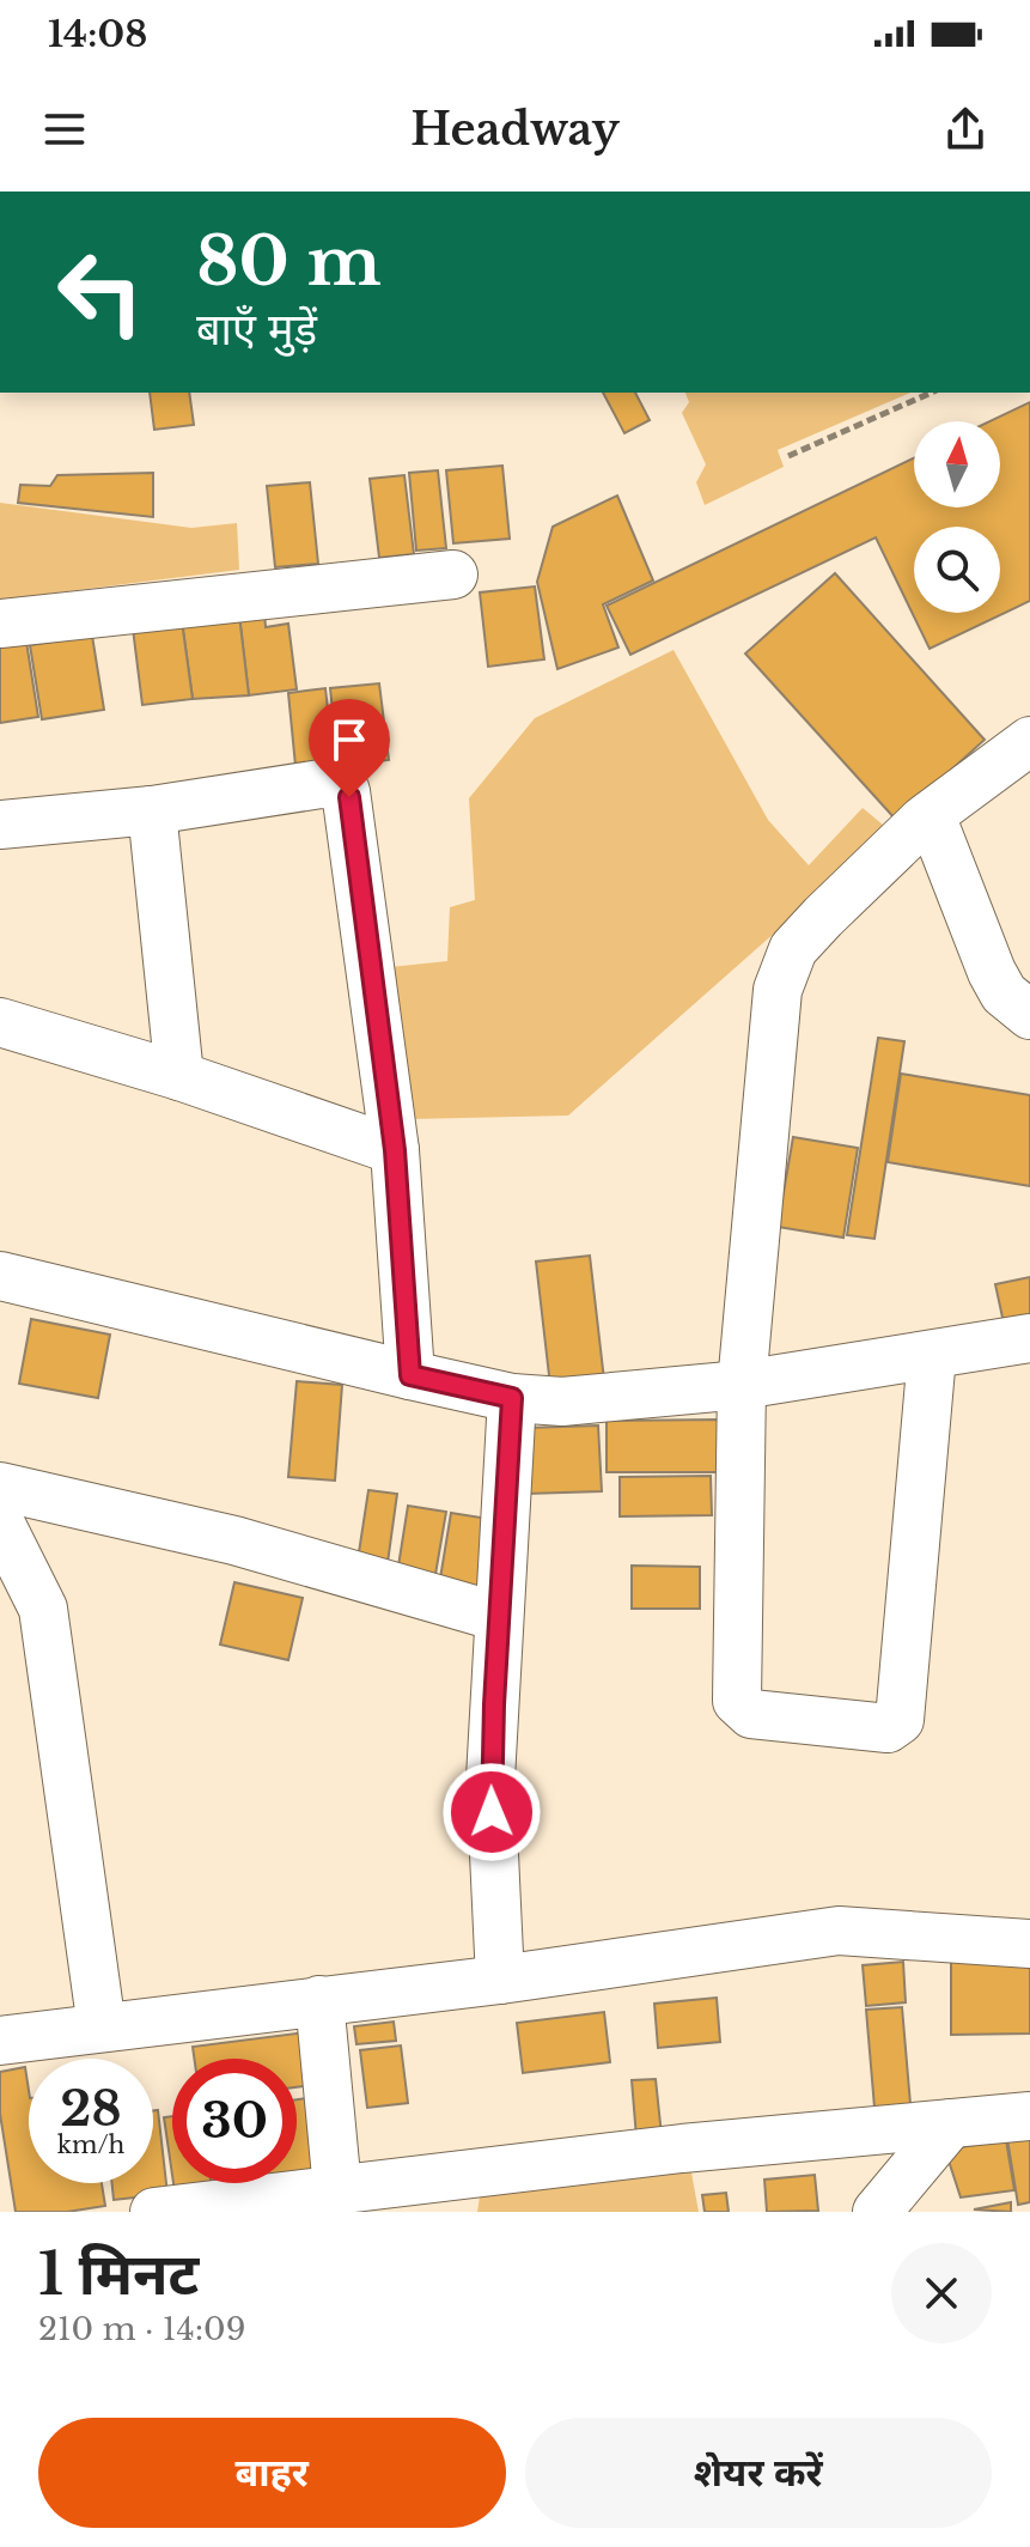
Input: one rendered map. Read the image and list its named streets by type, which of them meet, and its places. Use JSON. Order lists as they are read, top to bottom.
{
  "north": "top",
  "page": {
    "status": "14:08",
    "header": "Headway",
    "turn": ["80 m", "बाएँ मुड़ें"],
    "speed": "28 km/h",
    "limit": "30",
    "heading": ["1 मिनट", "210 m · 14:09"],
    "buttons": ["बाहर", "शेयर करें"]
  }
}
